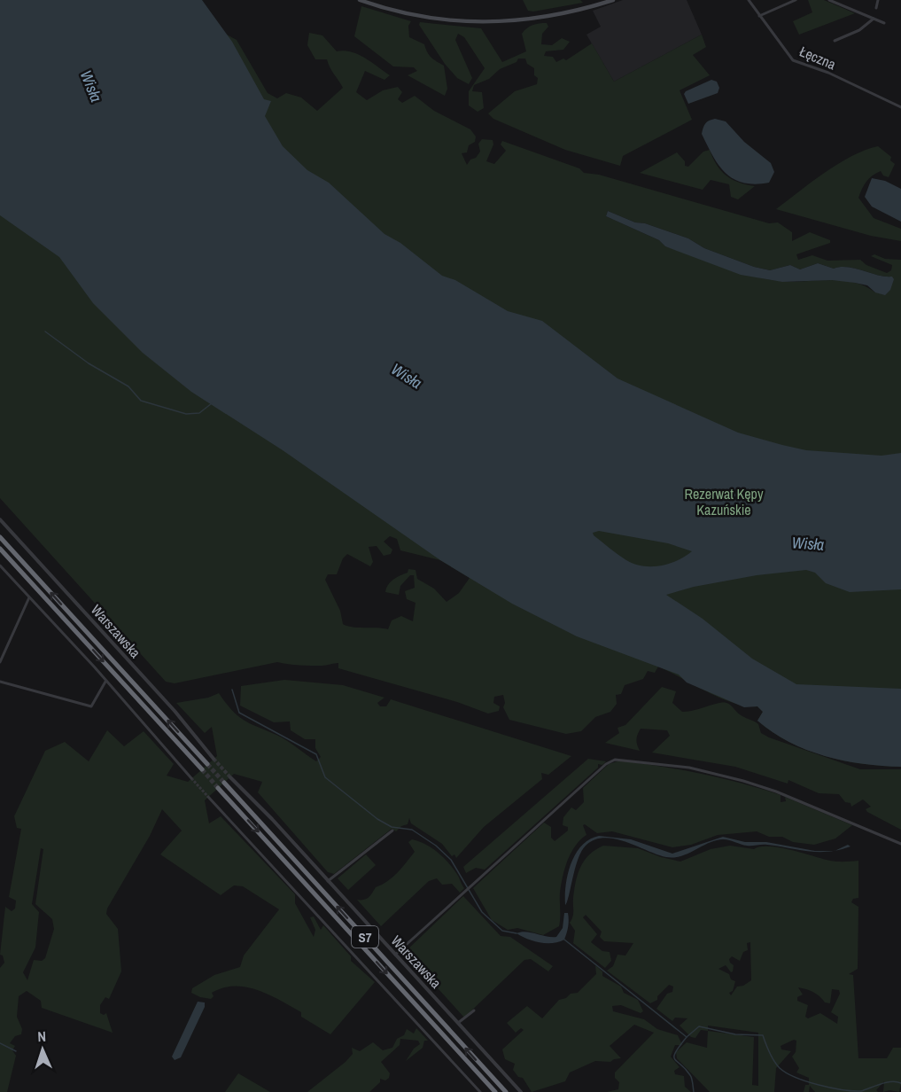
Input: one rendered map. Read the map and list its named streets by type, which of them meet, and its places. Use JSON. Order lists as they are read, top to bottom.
{
  "streets": {
    "highway": ["S7"],
    "street": ["Łęczna", "Warszawska"]
  },
  "water": ["Wisła"],
  "parks": ["Rezerwat Kępy Kazuńskie"],
  "north": "top"
}
